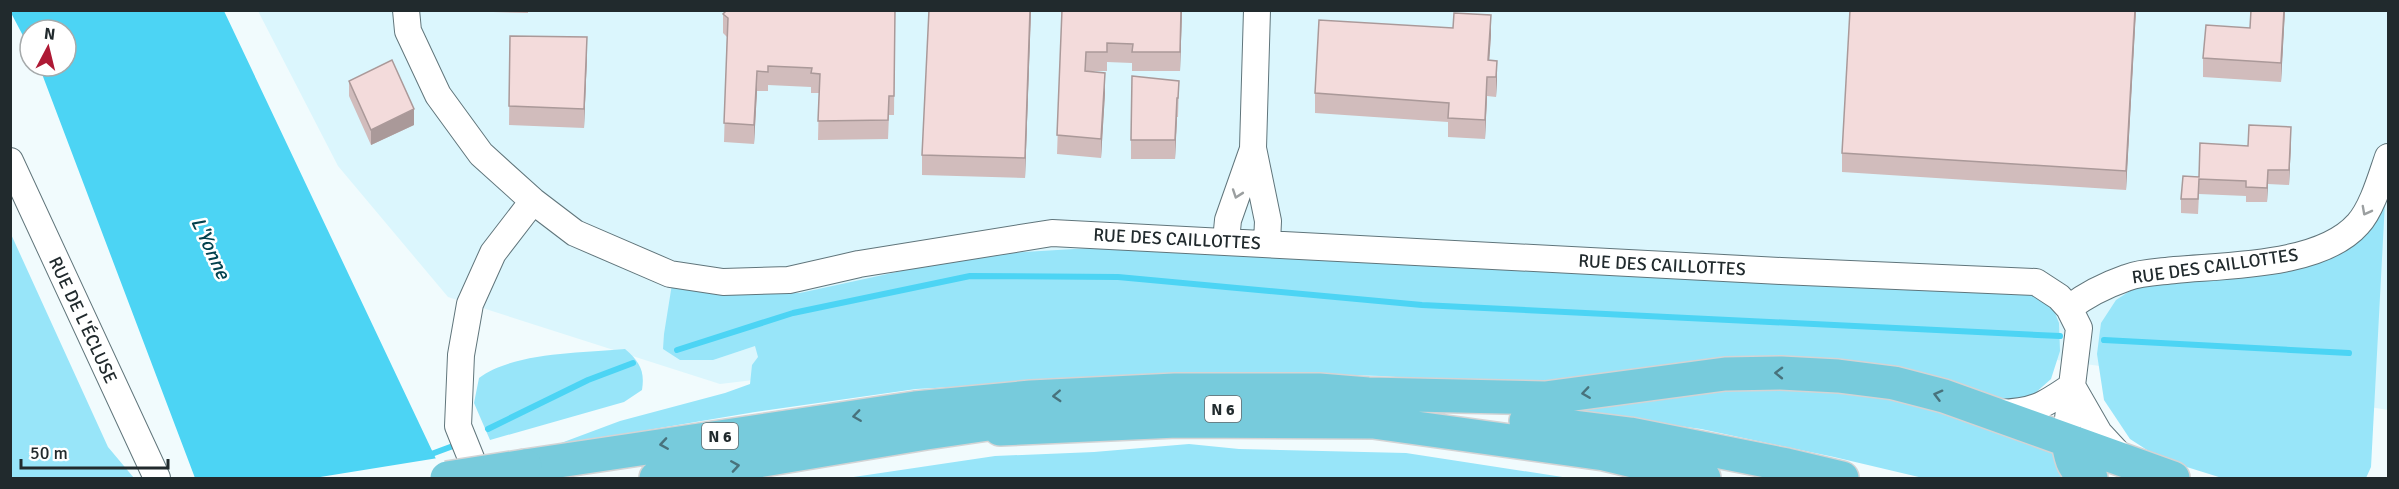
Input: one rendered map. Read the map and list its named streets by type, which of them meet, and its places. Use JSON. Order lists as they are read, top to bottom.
{
  "streets": {
    "main road": ["N 6"],
    "street": ["RUE DES CAILLOTTES", "RUE DE L'ÉCLUSE"]
  },
  "water": ["L'Yonne"],
  "scale_bar": "50 m",
  "north": "top"
}
